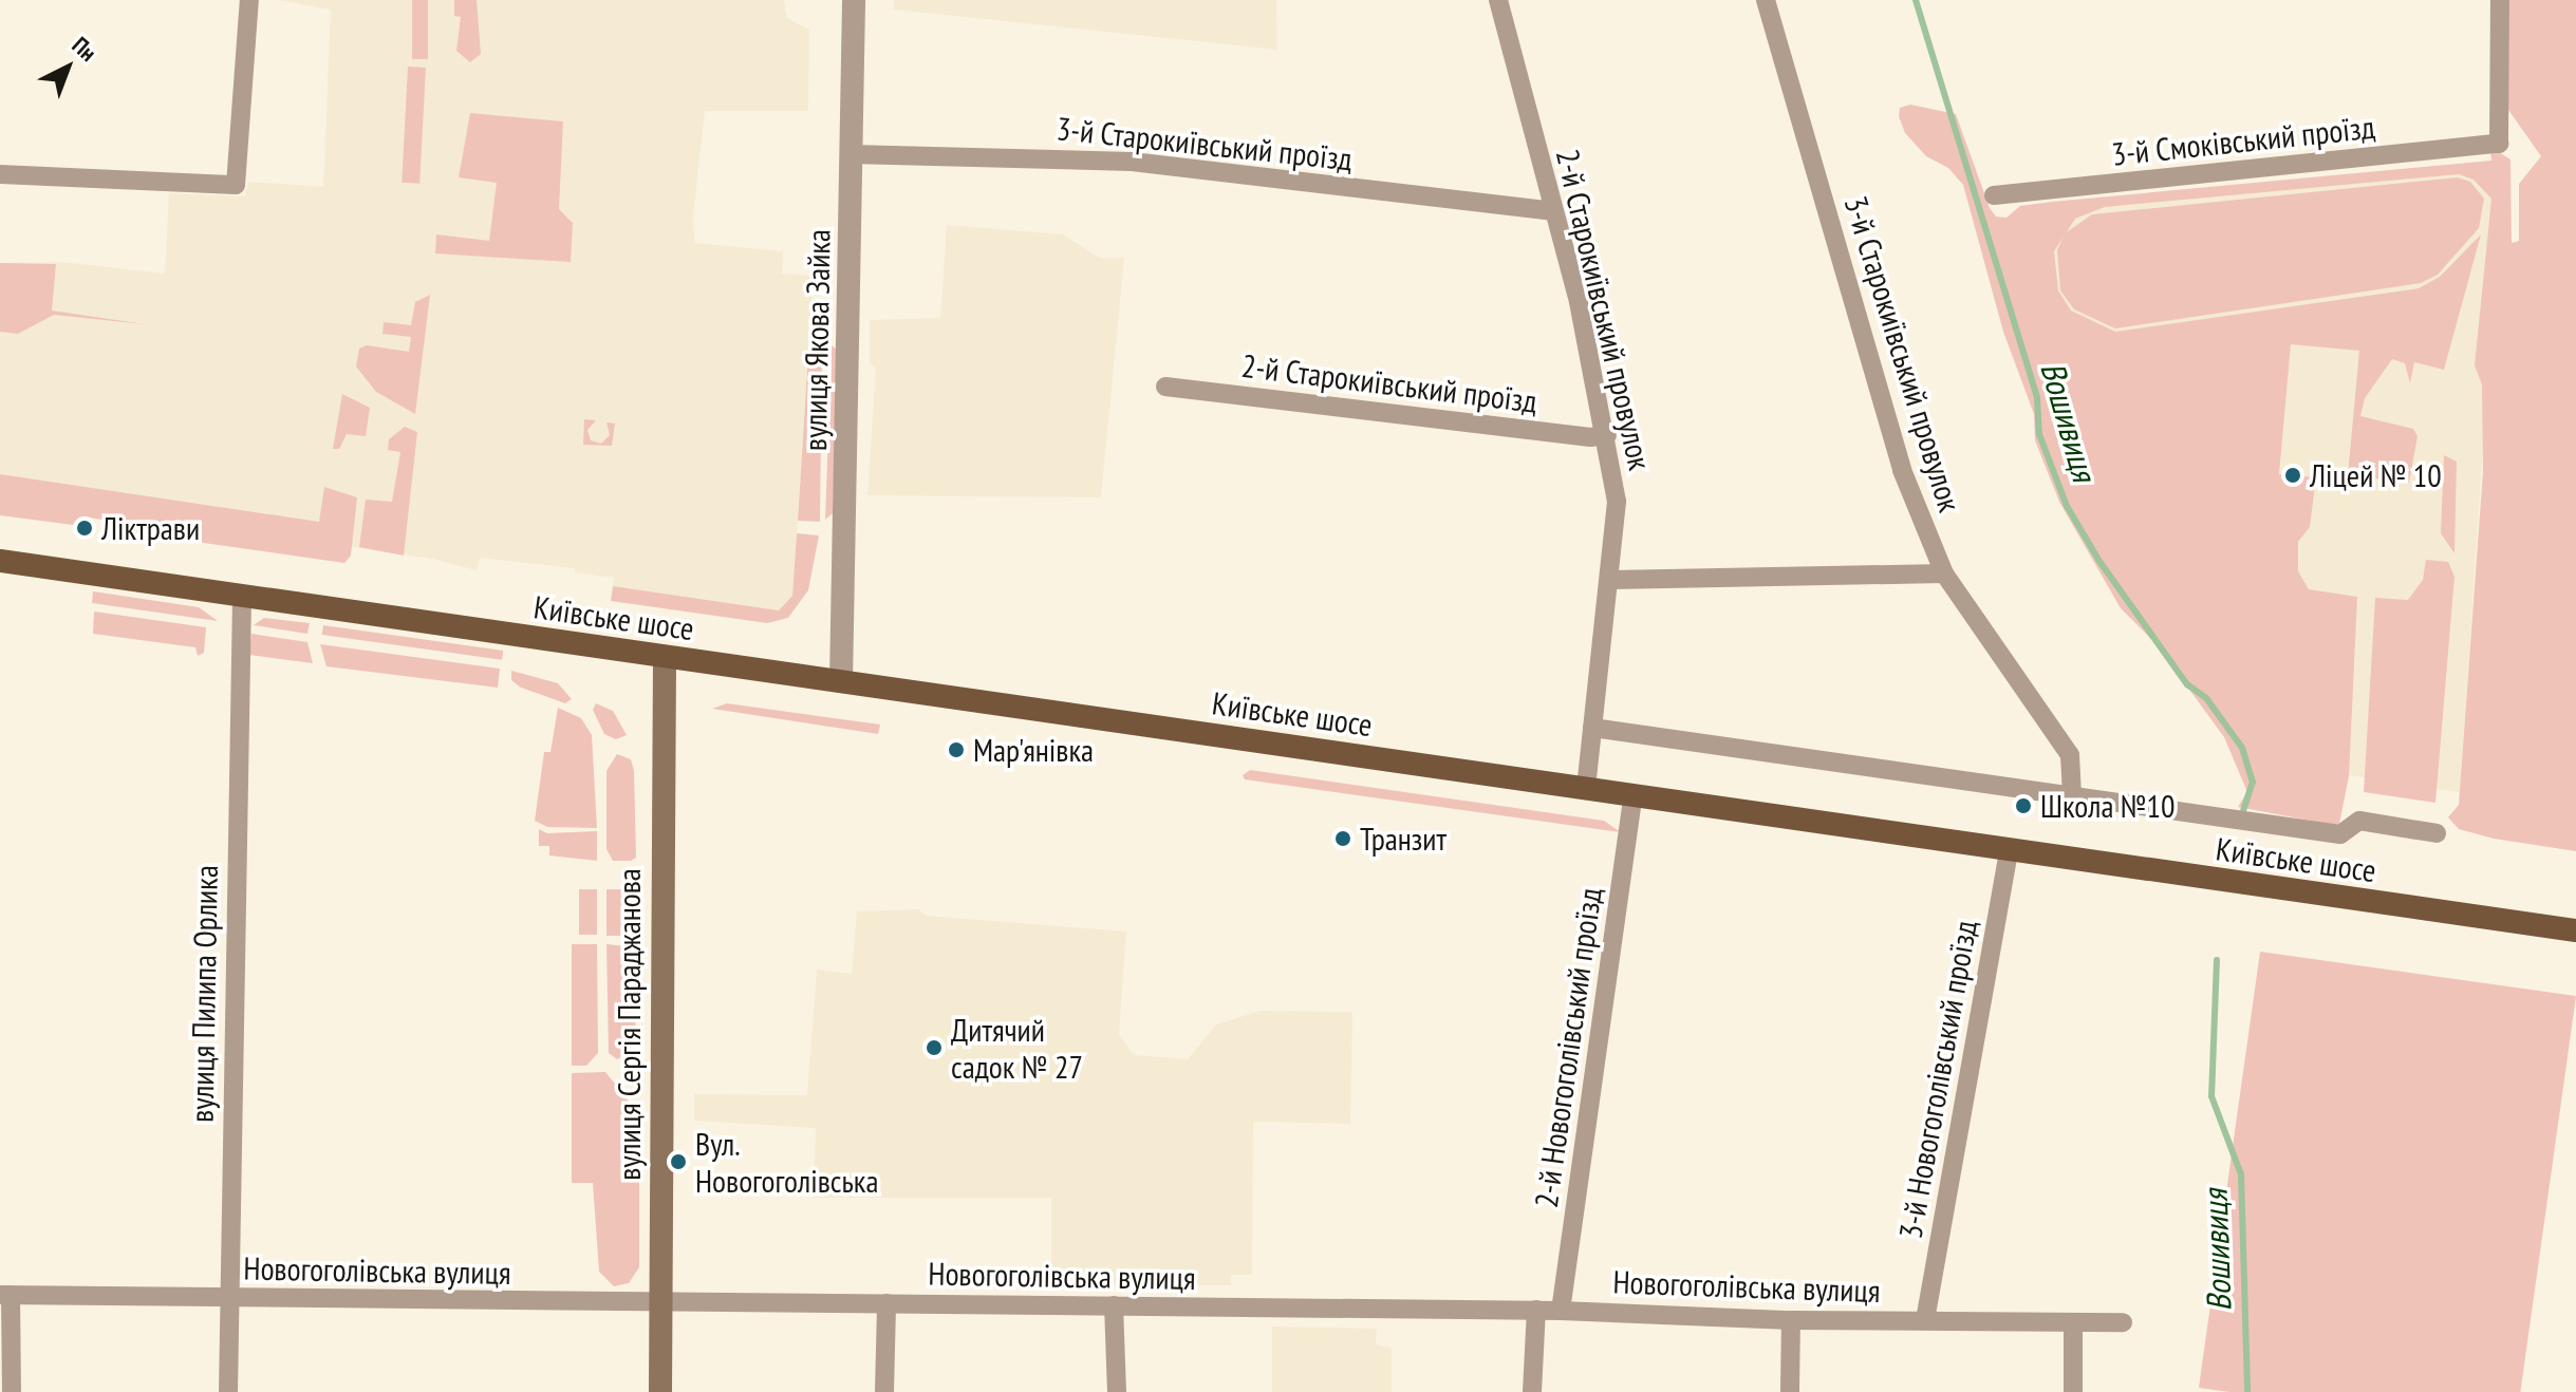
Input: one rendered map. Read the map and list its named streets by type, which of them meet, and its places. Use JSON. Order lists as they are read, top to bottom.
{
  "streets": {
    "main road": ["Київське шосе", "вулиця Сергія Параджанова"],
    "street": [
      "3-й Смоківський проїзд",
      "3-й Старокиївський проїзд",
      "2-й Старокиївський провулок",
      "вулиця Якова Зайка",
      "3-й Старокиївський провулок",
      "2-й Старокиївський проїзд",
      "вулиця Пилипа Орлика",
      "2-й Новогоголівський проїзд",
      "3-й Новогоголівський проїзд",
      "Новогоголівська вулиця"
    ]
  },
  "crossings": [
    ["3-й Старокиївський проїзд", "2-й Старокиївський провулок"],
    ["3-й Старокиївський проїзд", "вулиця Якова Зайка"],
    ["2-й Старокиївський провулок", "2-й Старокиївський проїзд"],
    ["2-й Старокиївський провулок", "Київське шосе"],
    ["вулиця Якова Зайка", "Київське шосе"],
    ["Київське шосе", "вулиця Пилипа Орлика"],
    ["Київське шосе", "вулиця Сергія Параджанова"],
    ["Київське шосе", "2-й Новогоголівський проїзд"],
    ["Київське шосе", "3-й Новогоголівський проїзд"],
    ["вулиця Пилипа Орлика", "Новогоголівська вулиця"],
    ["вулиця Сергія Параджанова", "Новогоголівська вулиця"],
    ["2-й Новогоголівський проїзд", "Новогоголівська вулиця"],
    ["3-й Новогоголівський проїзд", "Новогоголівська вулиця"]
  ],
  "water": ["Вошивиця"],
  "places": [
    "Ліцей № 10",
    "Ліктрави",
    "Мар'янівка",
    "Школа №10",
    "Транзит",
    "Дитячий садок № 27",
    "Вул. Новогоголівська"
  ],
  "north": "top right"
}
